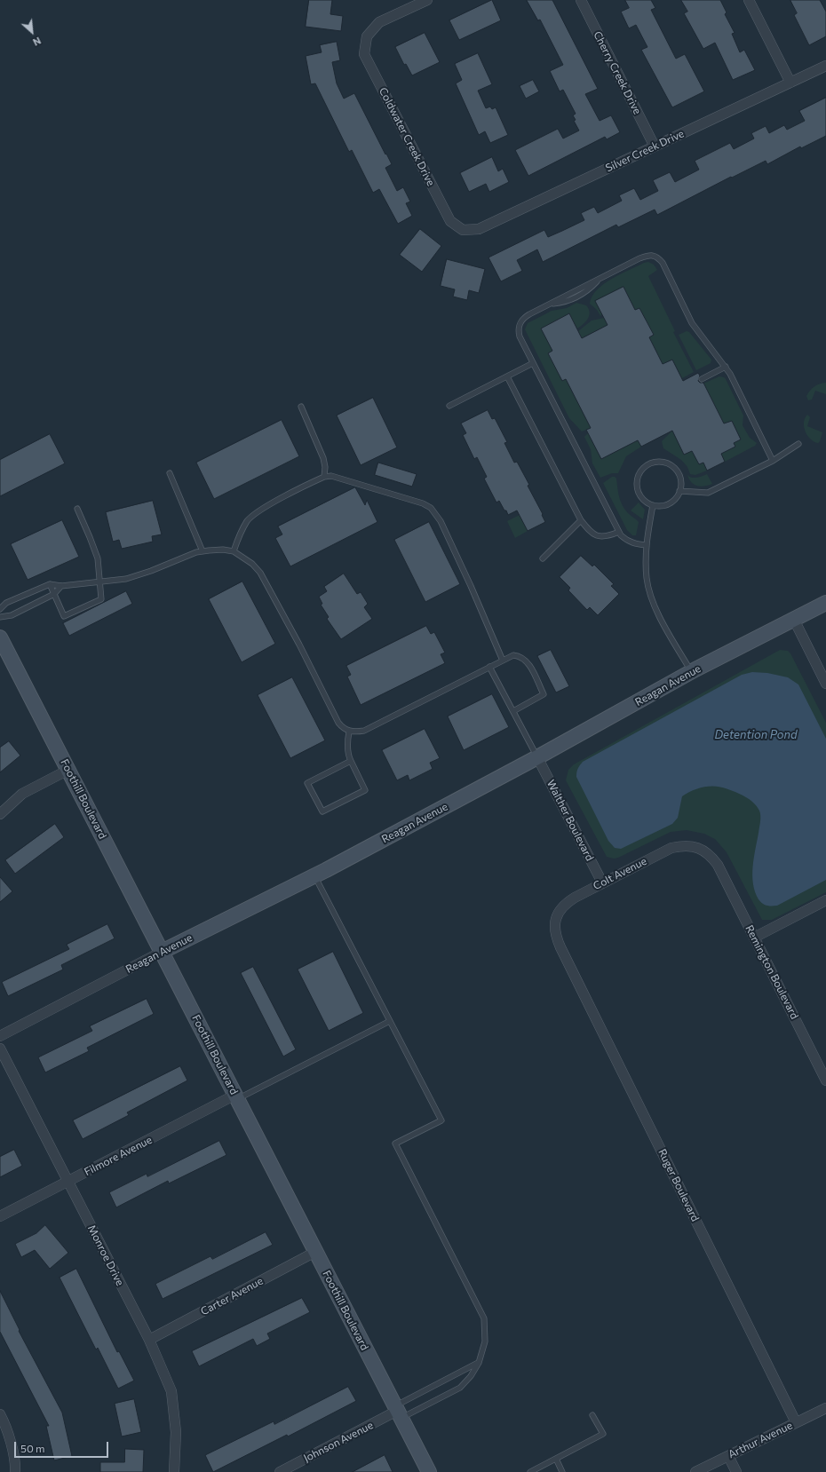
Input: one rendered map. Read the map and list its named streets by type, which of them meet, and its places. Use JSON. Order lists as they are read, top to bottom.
{
  "streets": {
    "main road": ["Reagan Avenue", "Foothill Boulevard"],
    "street": [
      "Cherry Creek Drive",
      "Coldwater Creek Drive",
      "Silver Creek Drive",
      "Walther Boulevard",
      "Colt Avenue",
      "Remington Boulevard",
      "Filmore Avenue",
      "Ruger Boulevard",
      "Monroe Drive",
      "Carter Avenue",
      "Arthur Avenue",
      "Johnson Avenue"
    ]
  },
  "crossings": [
    ["Cherry Creek Drive", "Silver Creek Drive"],
    ["Coldwater Creek Drive", "Silver Creek Drive"],
    ["Reagan Avenue", "Foothill Boulevard"],
    ["Reagan Avenue", "Walther Boulevard"],
    ["Foothill Boulevard", "Filmore Avenue"],
    ["Foothill Boulevard", "Carter Avenue"],
    ["Foothill Boulevard", "Johnson Avenue"],
    ["Walther Boulevard", "Colt Avenue"],
    ["Colt Avenue", "Remington Boulevard"],
    ["Colt Avenue", "Ruger Boulevard"],
    ["Filmore Avenue", "Monroe Drive"],
    ["Ruger Boulevard", "Arthur Avenue"],
    ["Monroe Drive", "Carter Avenue"]
  ],
  "water": ["Detention Pond"],
  "scale_bar": "50 m",
  "north": "bottom right"
}
